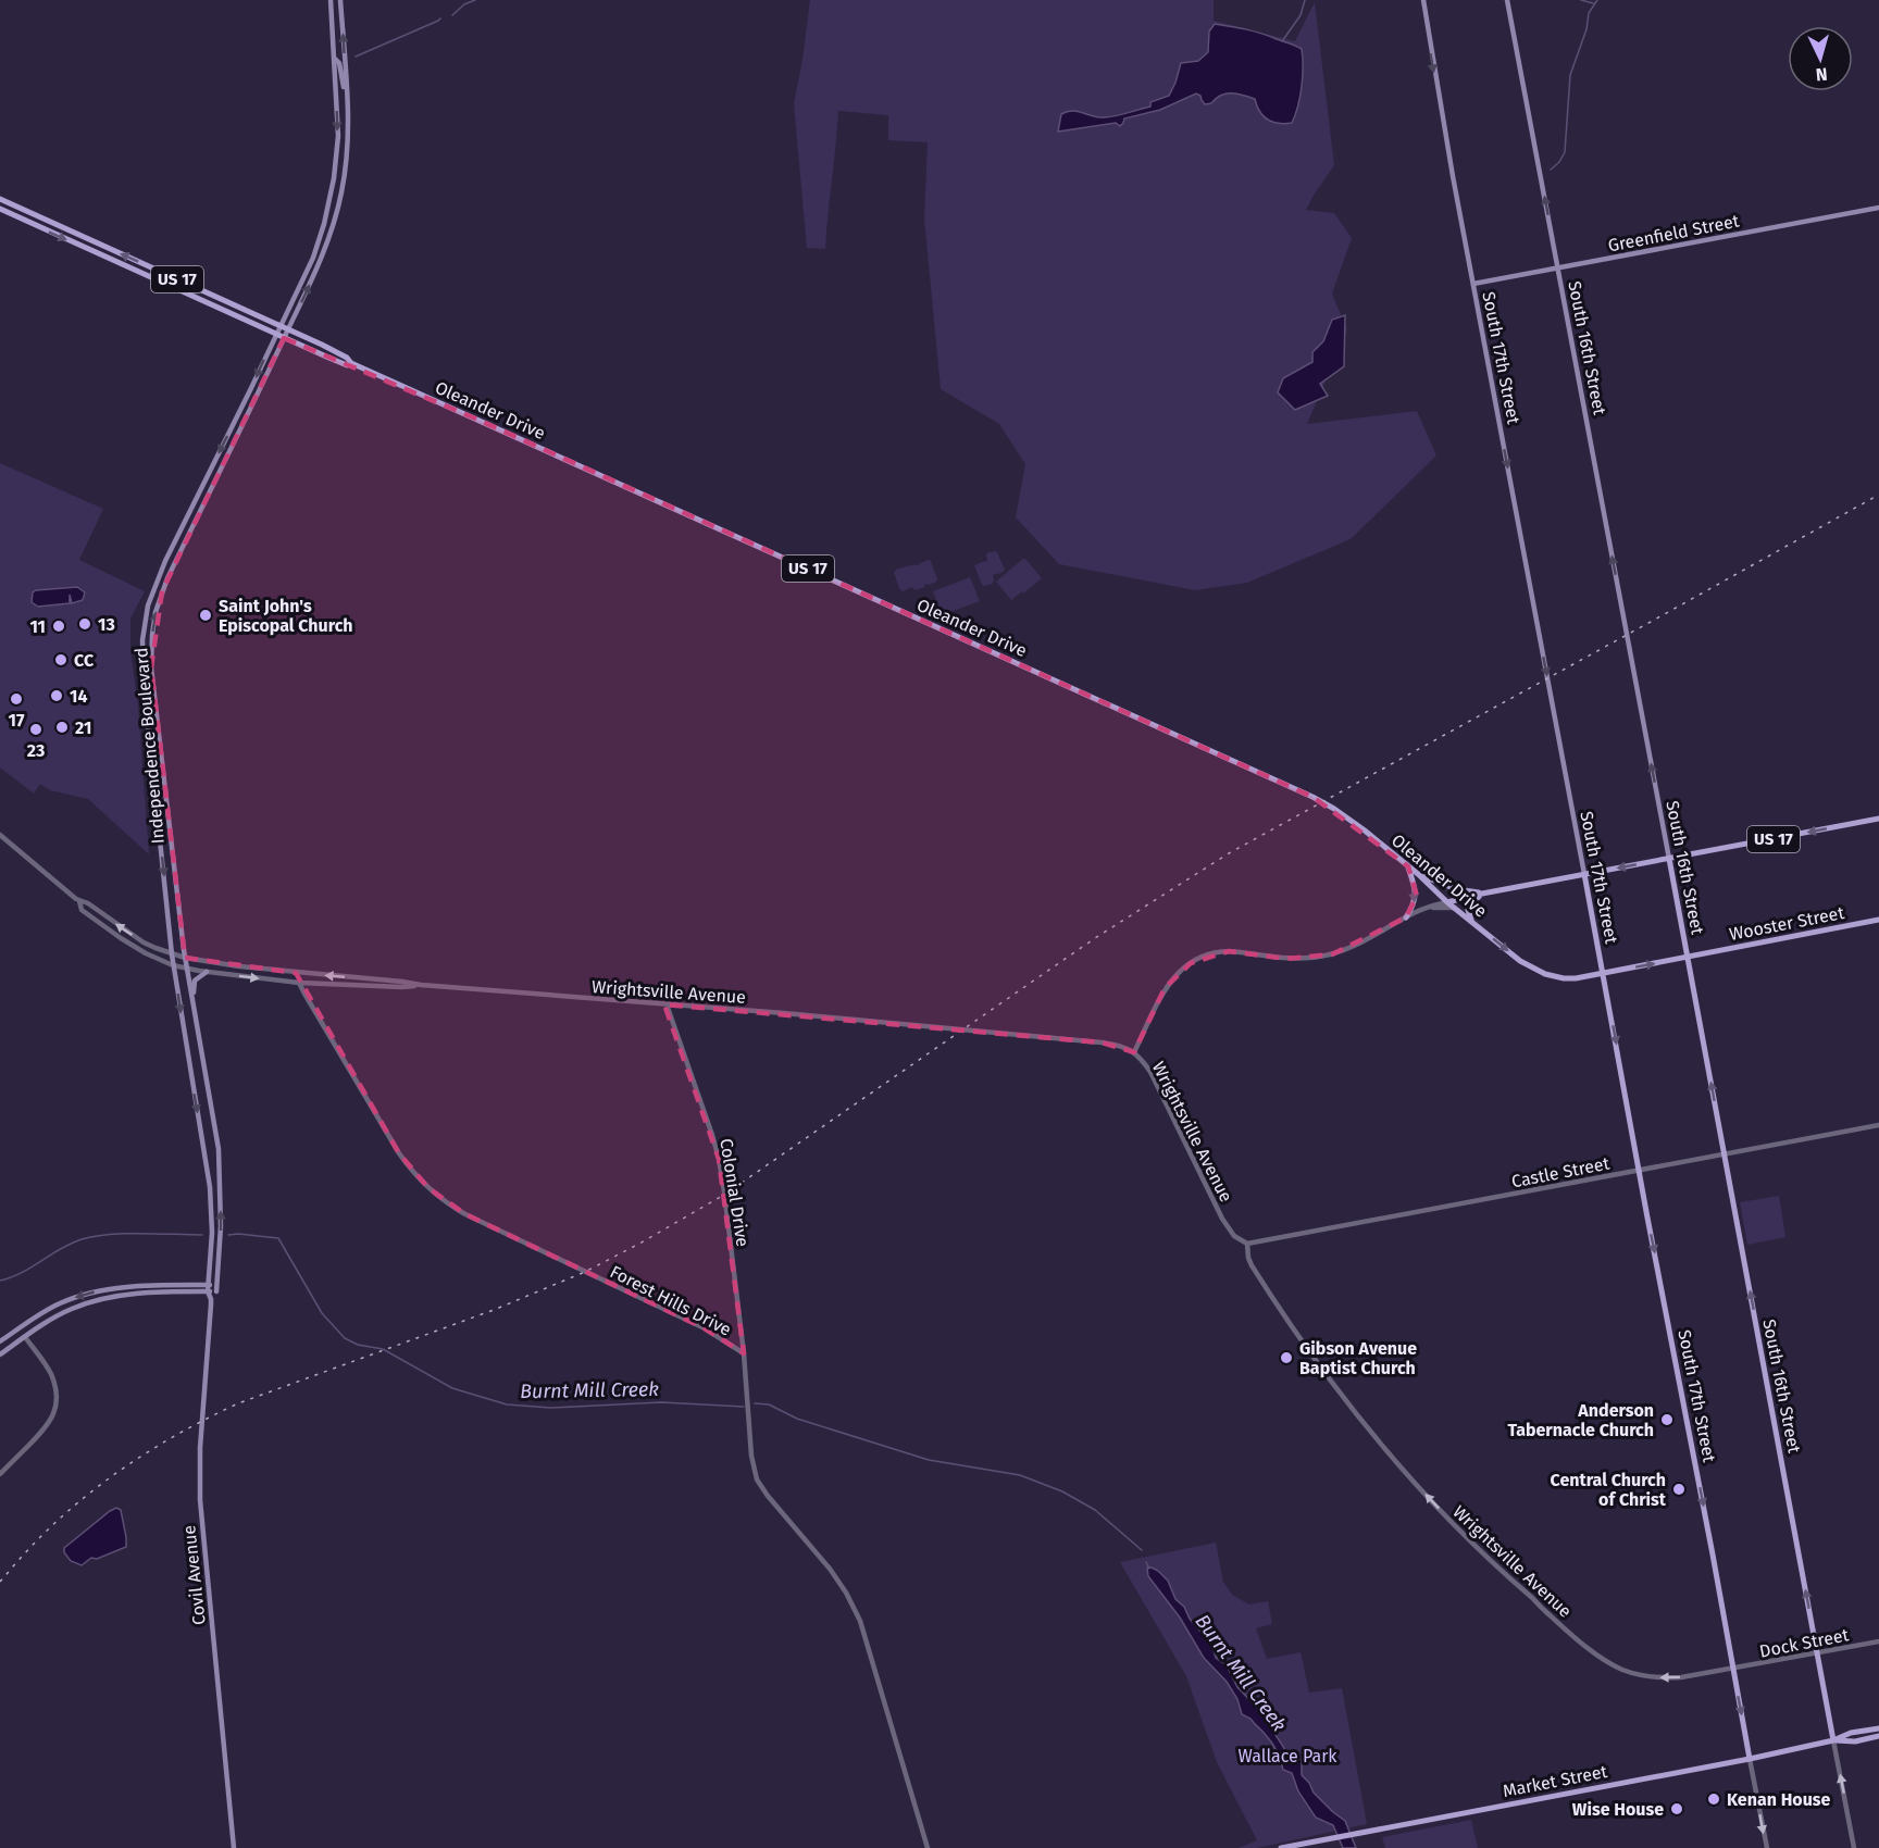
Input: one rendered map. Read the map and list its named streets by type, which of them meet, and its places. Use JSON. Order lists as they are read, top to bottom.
{
  "streets": {
    "main road": [
      "Greenfield Street",
      "US 17",
      "South 16th Street",
      "South 17th Street",
      "Oleander Drive",
      "Independence Boulevard",
      "Wooster Street",
      "Covil Avenue",
      "Market Street"
    ],
    "street": [
      "Wrightsville Avenue",
      "Castle Street",
      "Colonial Drive",
      "Forest Hills Drive",
      "Dock Street"
    ]
  },
  "crossings": [
    ["Greenfield Street", "South 16th Street"],
    ["Greenfield Street", "South 17th Street"],
    ["US 17", "South 16th Street"],
    ["US 17", "South 17th Street"],
    ["US 17", "Oleander Drive"],
    ["South 16th Street", "Wooster Street"],
    ["South 16th Street", "Castle Street"],
    ["South 16th Street", "Dock Street"],
    ["South 16th Street", "Market Street"],
    ["South 17th Street", "Wooster Street"],
    ["South 17th Street", "Wrightsville Avenue"],
    ["South 17th Street", "Castle Street"],
    ["South 17th Street", "Dock Street"],
    ["South 17th Street", "Market Street"],
    ["Oleander Drive", "Independence Boulevard"],
    ["Oleander Drive", "Wooster Street"],
    ["Independence Boulevard", "Wrightsville Avenue"],
    ["Independence Boulevard", "Covil Avenue"],
    ["Wrightsville Avenue", "Castle Street"],
    ["Wrightsville Avenue", "Colonial Drive"],
    ["Wrightsville Avenue", "Forest Hills Drive"],
    ["Wrightsville Avenue", "Dock Street"],
    ["Colonial Drive", "Forest Hills Drive"]
  ],
  "one_way": ["South 16th Street", "South 17th Street"],
  "water": ["Burnt Mill Creek"],
  "parks": ["Wallace Park"],
  "places": [
    "Saint John's Episcopal Church",
    "13",
    "11",
    "CC",
    "14",
    "17",
    "21",
    "23",
    "Gibson Avenue Baptist Church",
    "Anderson Tabernacle Church",
    "Central Church of Christ",
    "Kenan House",
    "Wise House"
  ],
  "north": "bottom"
}
